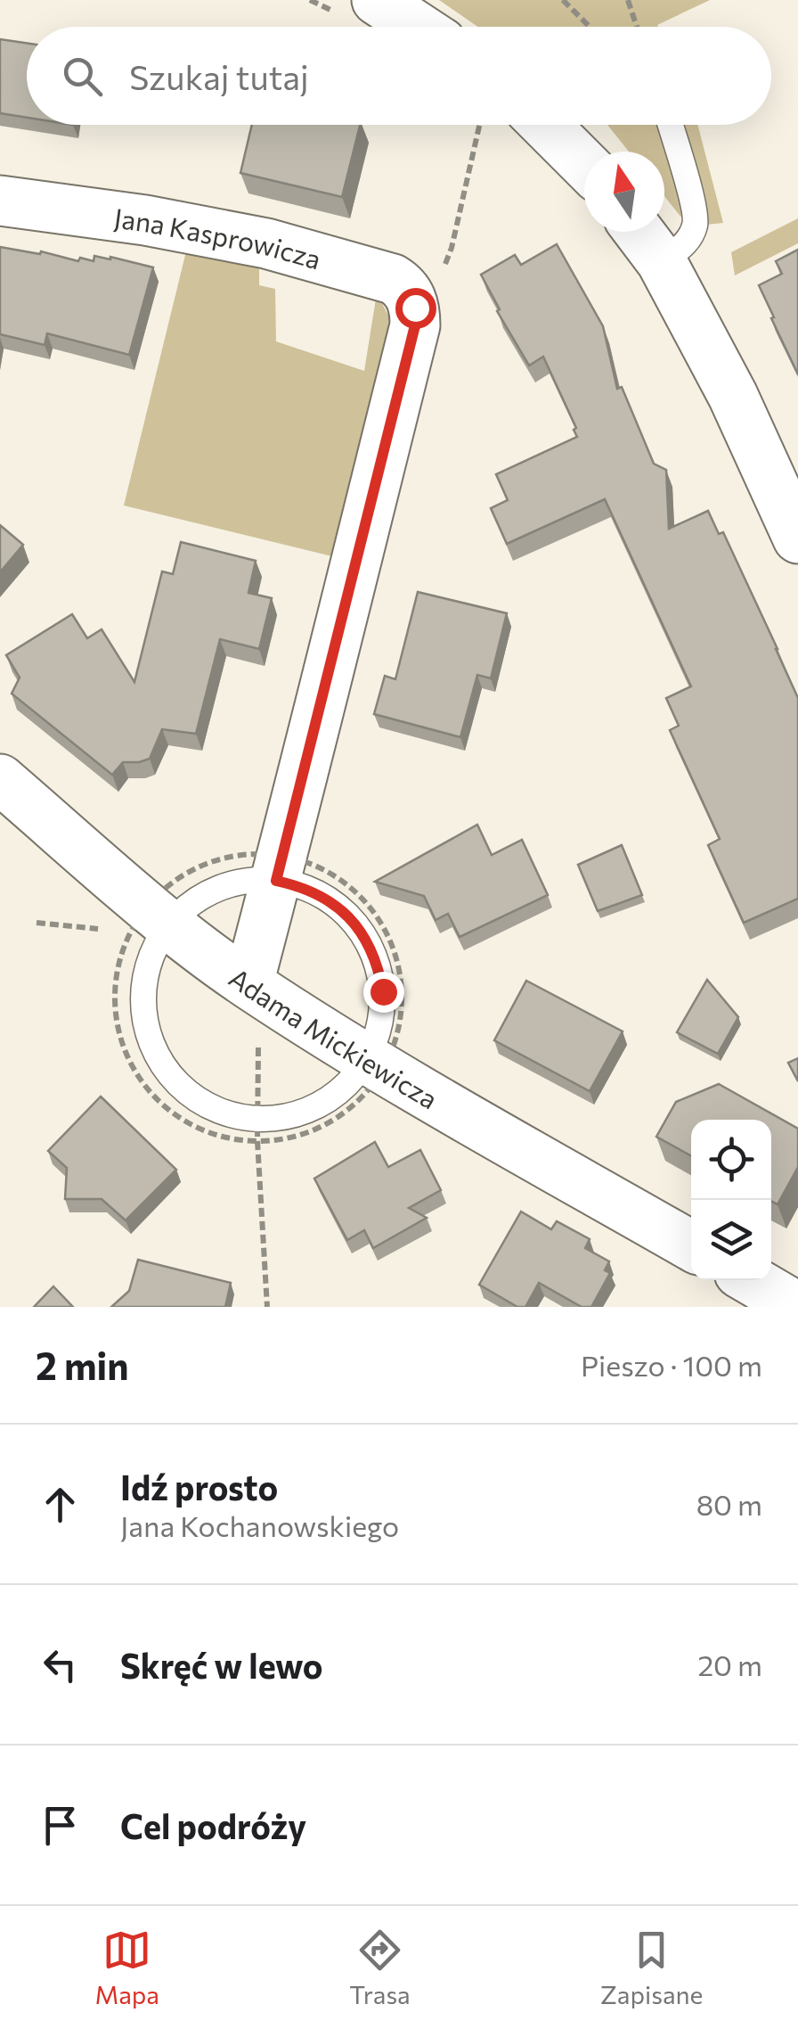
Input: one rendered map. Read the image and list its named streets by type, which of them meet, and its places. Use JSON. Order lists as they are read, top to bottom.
{
  "streets": {
    "street": ["Jana Kasprowicza", "Adama Mickiewicza"]
  },
  "north": "top",
  "page": {
    "search": "Szukaj tutaj",
    "heading": ["2 min", "Pieszo · 100 m"],
    "list": [
      ["Idź prosto", "Jana Kochanowskiego", "80 m"],
      ["Skręć w lewo", "20 m"],
      "Cel podróży"
    ],
    "nav": ["Mapa", "Trasa", "Zapisane"]
  }
}
